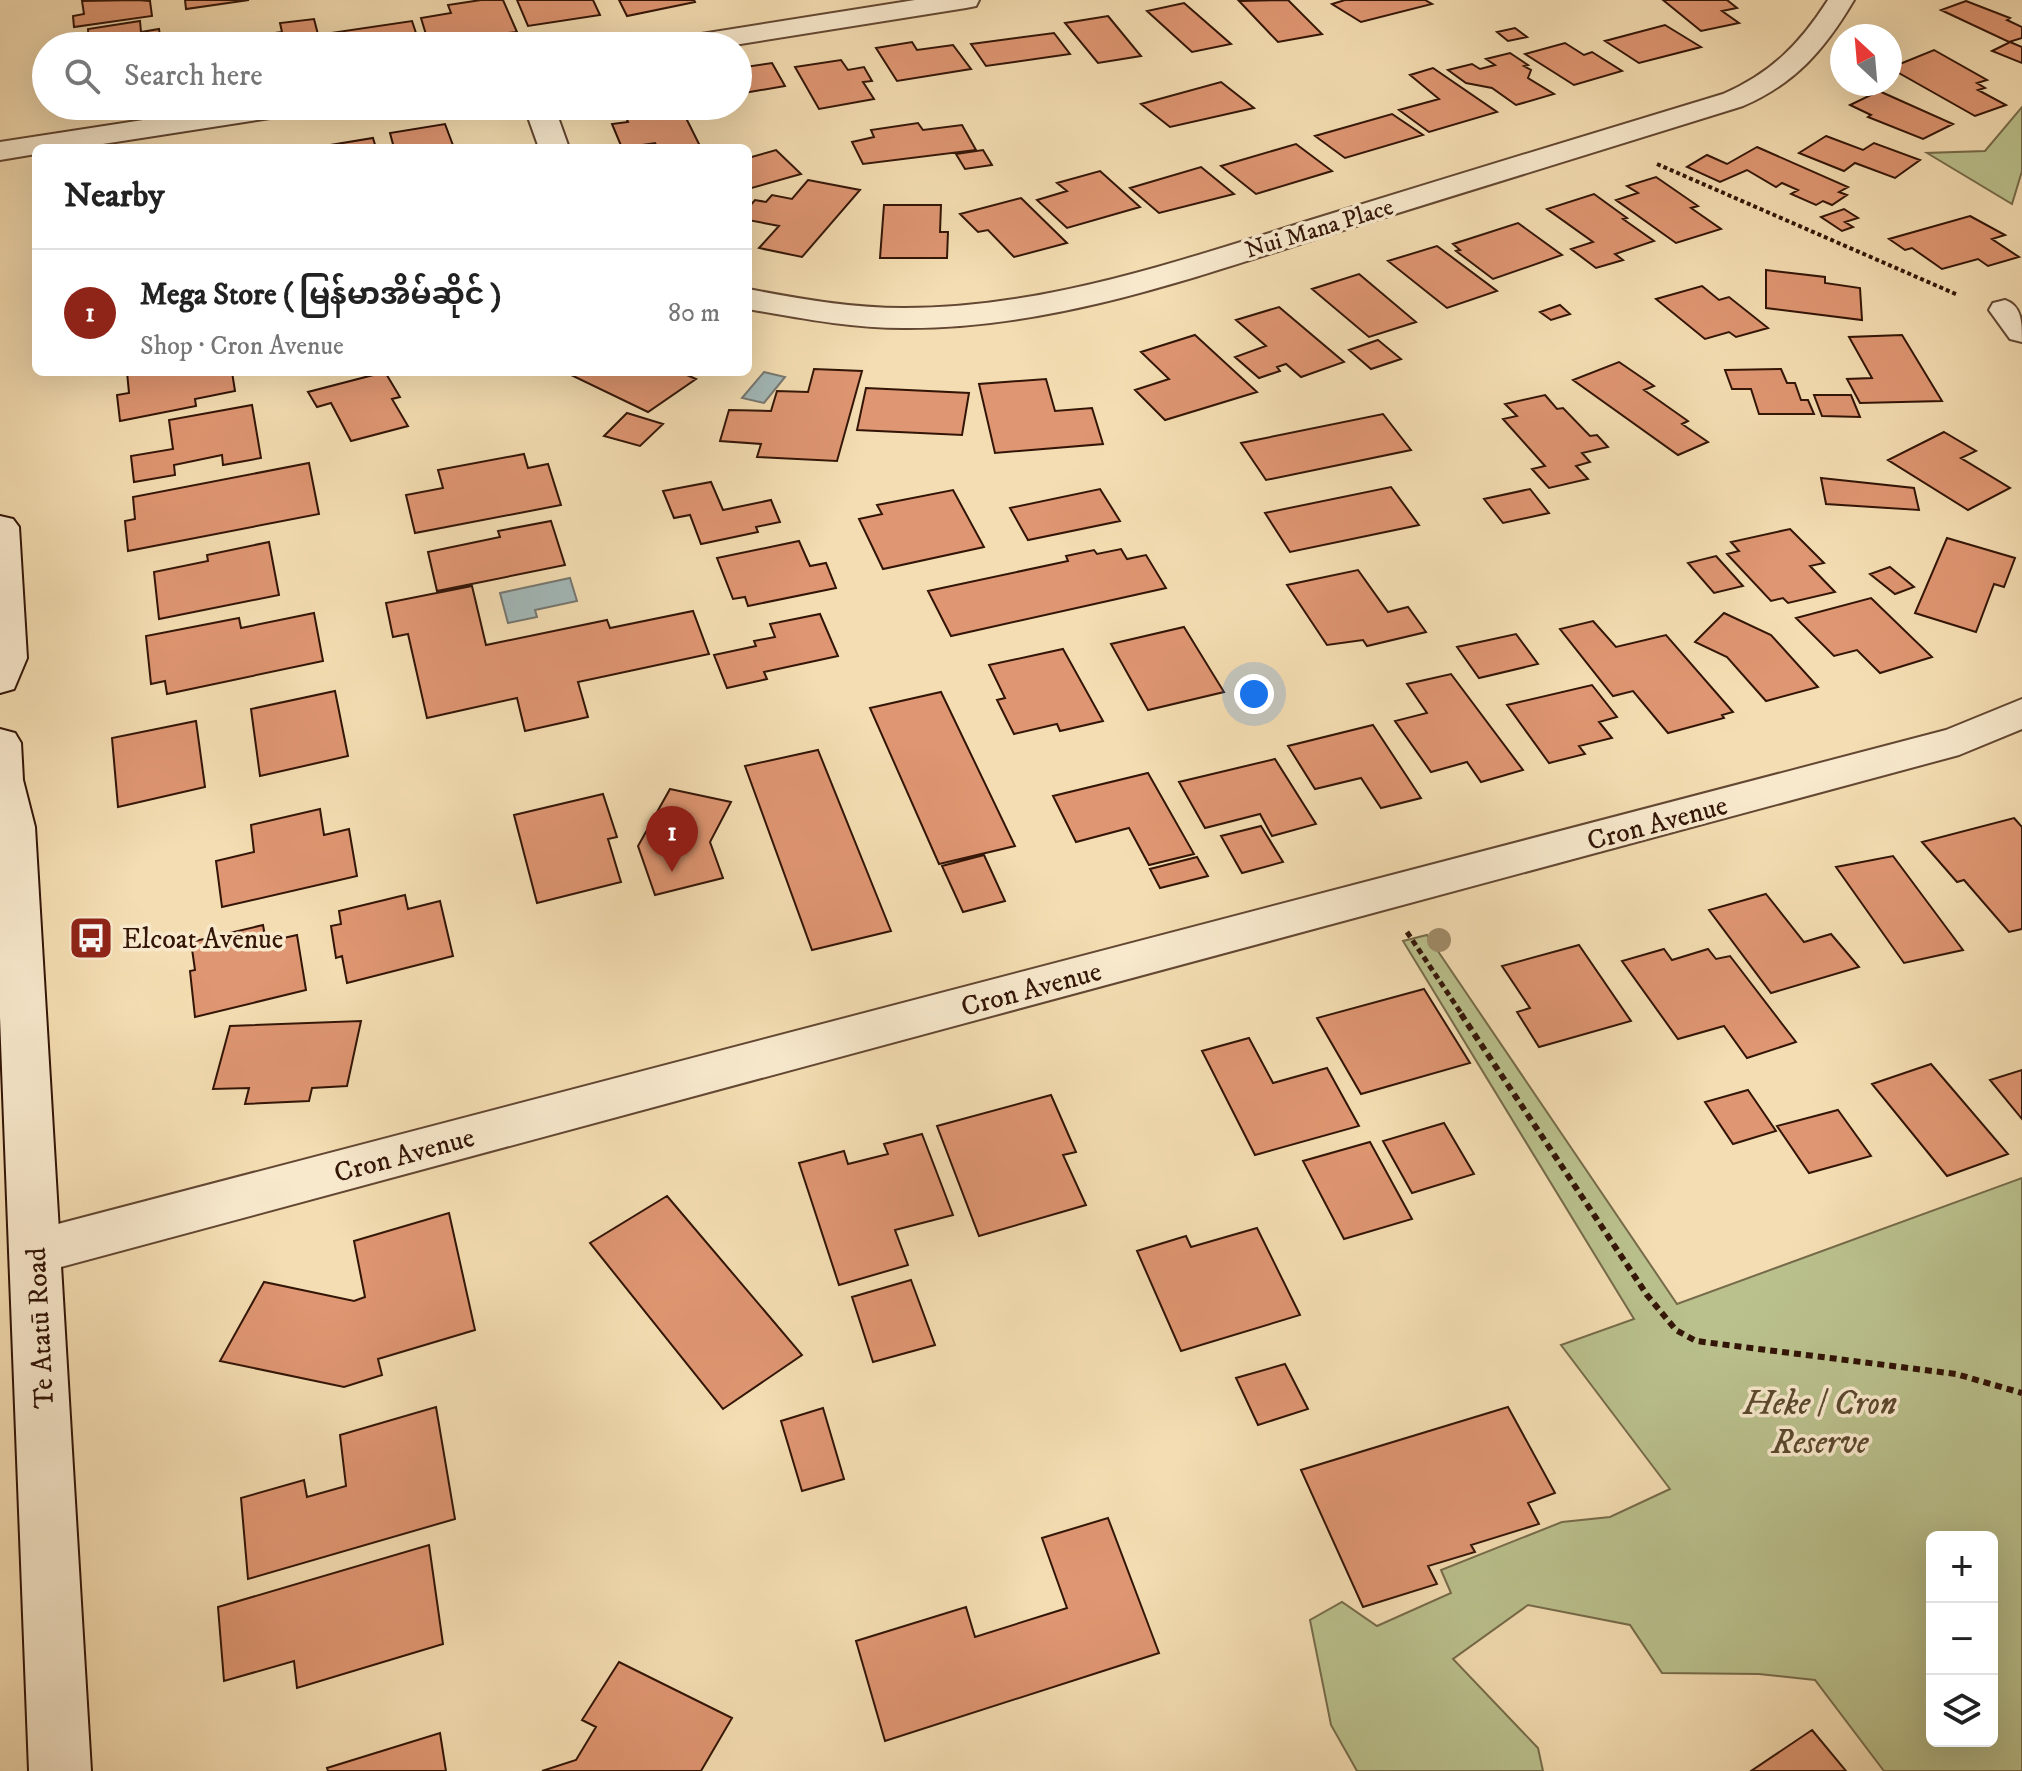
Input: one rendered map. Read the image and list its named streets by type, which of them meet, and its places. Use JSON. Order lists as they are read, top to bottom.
{
  "streets": {
    "street": ["Nui Mana Place", "Cron Avenue", "Te Atatū Road"]
  },
  "crossings": [
    ["Cron Avenue", "Te Atatū Road"]
  ],
  "parks": ["Heke / Cron Reserve"],
  "places": {
    "bus stop": ["Elcoat Avenue"]
  },
  "north": "top left",
  "page": {
    "search": "Search here",
    "heading": "Nearby",
    "list": [
      {
        "mark": "1",
        "name": "Mega Store ( မြန်မာအိမ်ဆိုင် )",
        "note": "Shop · Cron Avenue",
        "value": "80 m"
      }
    ],
    "pins": "1",
    "map_buttons": ["+", "−"]
  }
}
